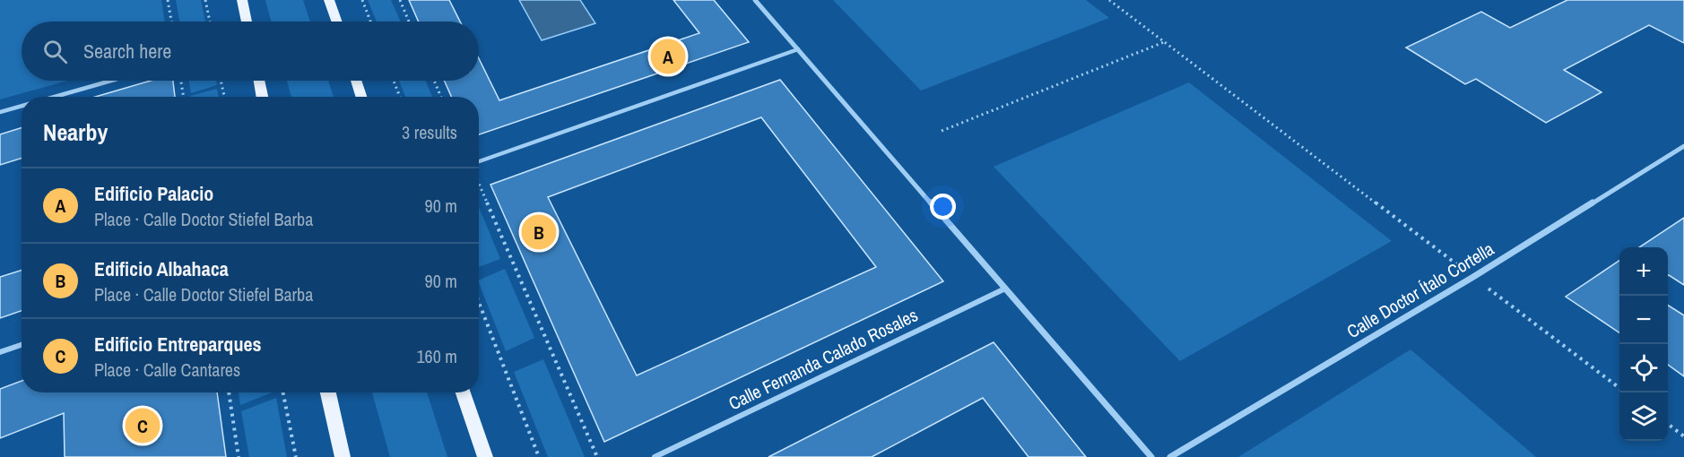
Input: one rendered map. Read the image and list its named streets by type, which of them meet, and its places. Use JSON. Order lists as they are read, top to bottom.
{
  "streets": {
    "street": ["Calle Doctor Ítalo Cortella", "Calle Fernanda Calado Rosales"]
  },
  "page": {
    "search": "Search here",
    "pins": ["A", "B", "C"],
    "heading": ["Nearby", "3 results"],
    "list": [
      {
        "mark": "A",
        "name": "Edificio Palacio",
        "note": "Place · Calle Doctor Stiefel Barba",
        "value": "90 m"
      },
      {
        "mark": "B",
        "name": "Edificio Albahaca",
        "note": "Place · Calle Doctor Stiefel Barba",
        "value": "90 m"
      },
      {
        "mark": "C",
        "name": "Edificio Entreparques",
        "note": "Place · Calle Cantares",
        "value": "160 m"
      }
    ],
    "map_buttons": ["+", "−"]
  }
}
